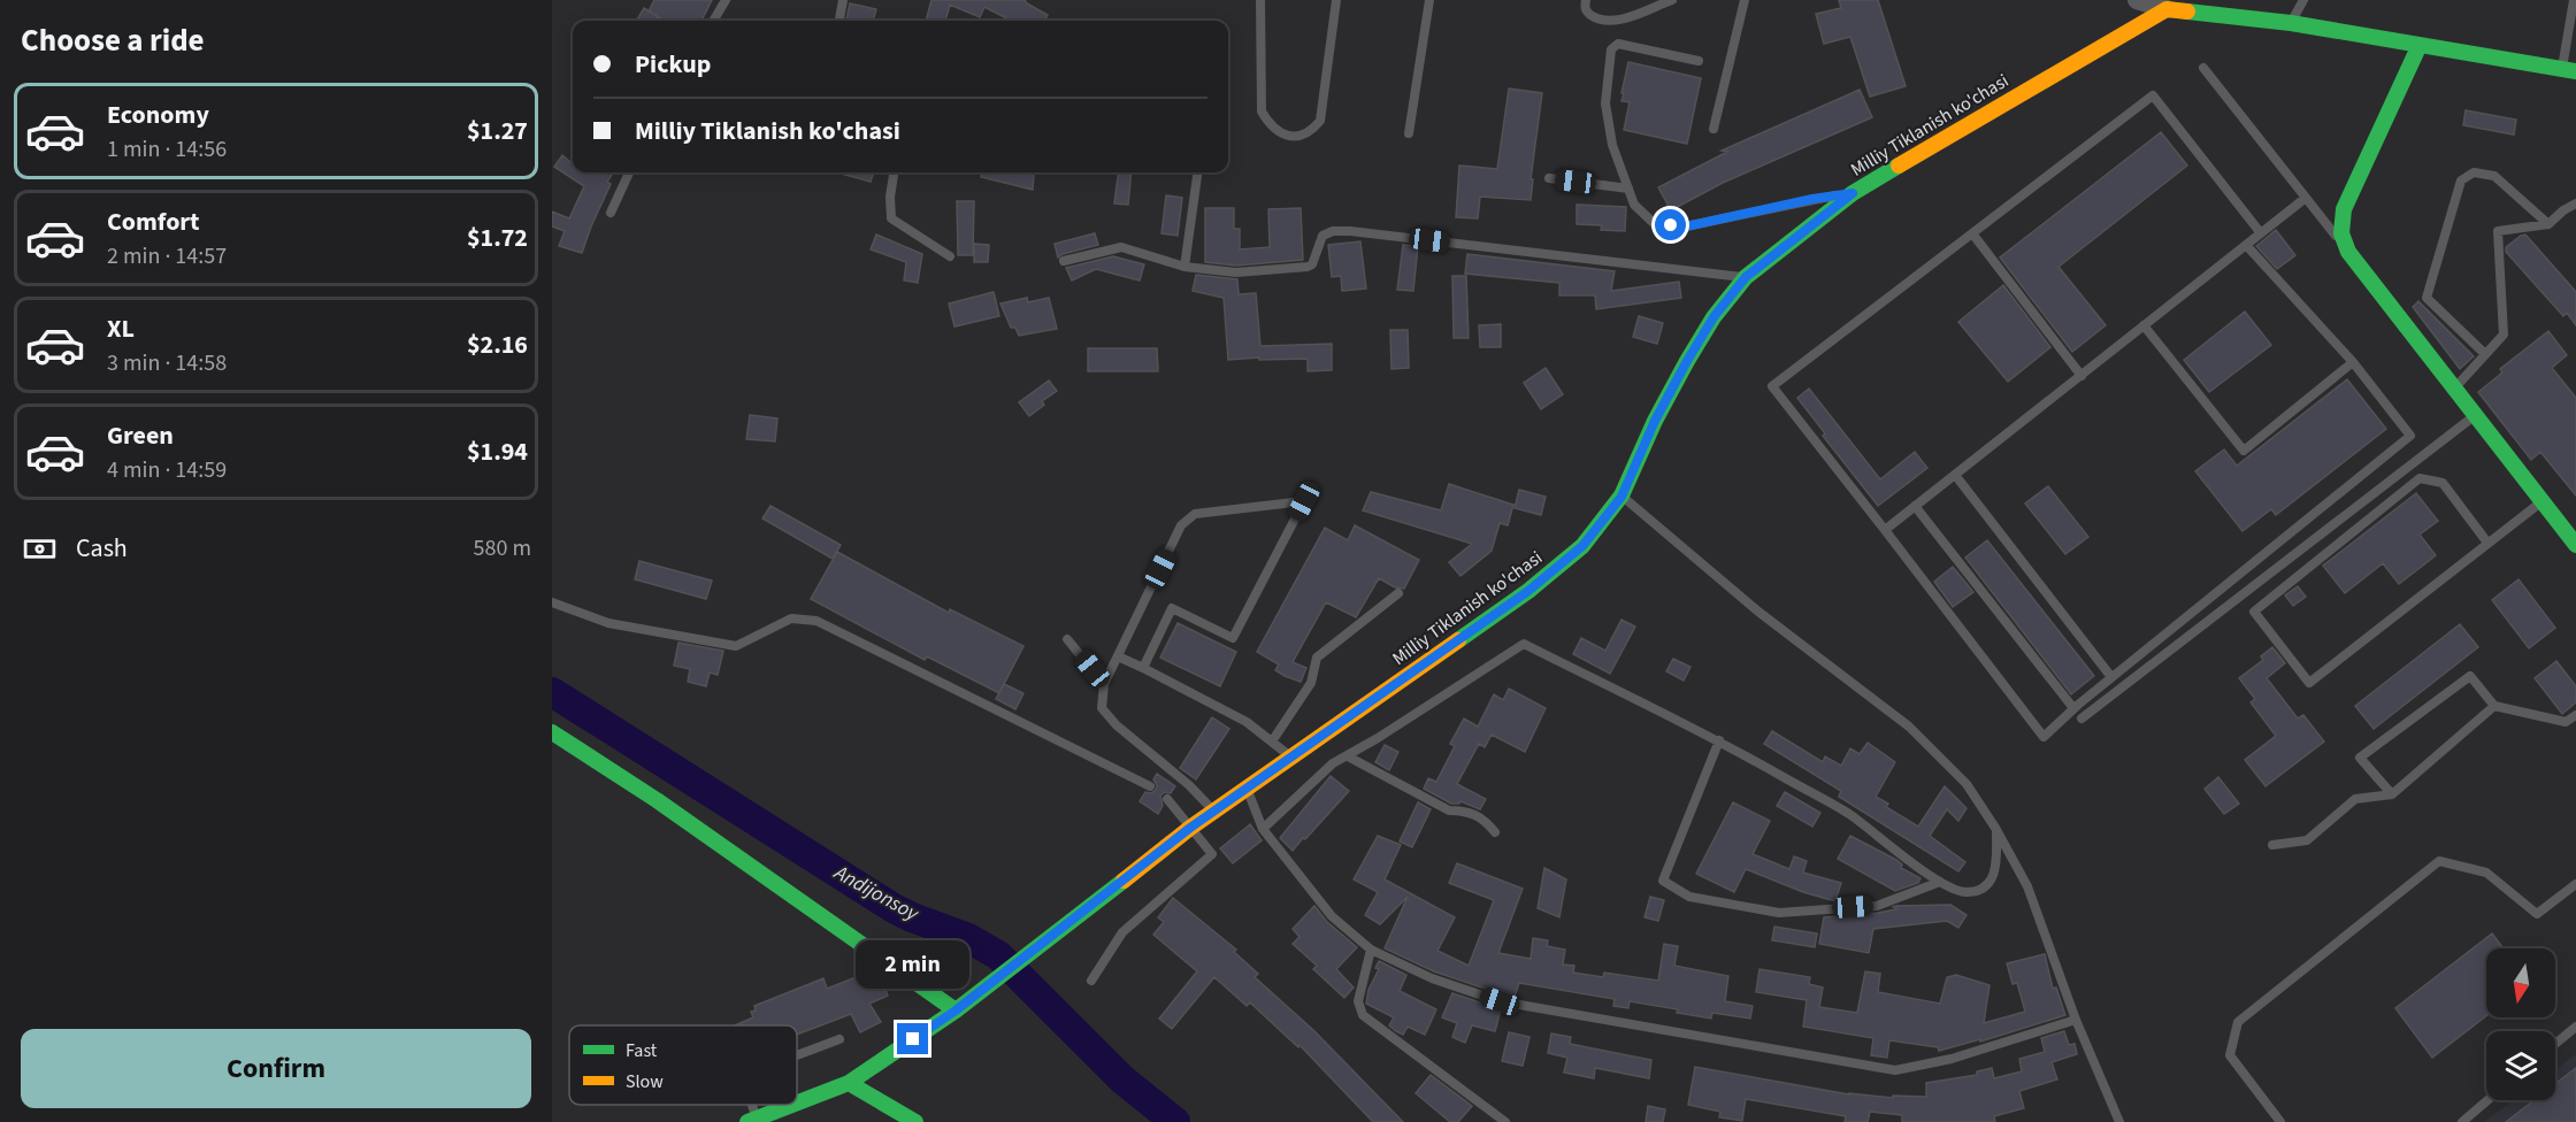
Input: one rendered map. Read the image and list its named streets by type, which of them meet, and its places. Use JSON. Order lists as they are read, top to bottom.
{
  "streets": {
    "main road": ["Milliy Tiklanish ko'chasi"]
  },
  "water": ["Andijonsoy"],
  "legend": ["Fast", "Slow"],
  "north": "bottom",
  "page": {
    "heading": "Choose a ride",
    "banner": ["Pickup", "Milliy Tiklanish ko'chasi"],
    "list": [
      {
        "name": "Economy",
        "note": "1 min · 14:56",
        "value": "$1.27"
      },
      {
        "name": "Comfort",
        "note": "2 min · 14:57",
        "value": "$1.72"
      },
      {
        "name": "XL",
        "note": "3 min · 14:58",
        "value": "$2.16"
      },
      {
        "name": "Green",
        "note": "4 min · 14:59",
        "value": "$1.94"
      }
    ],
    "pay": ["Cash", "580 m"],
    "bubble": "2 min",
    "buttons": "Confirm"
  }
}
